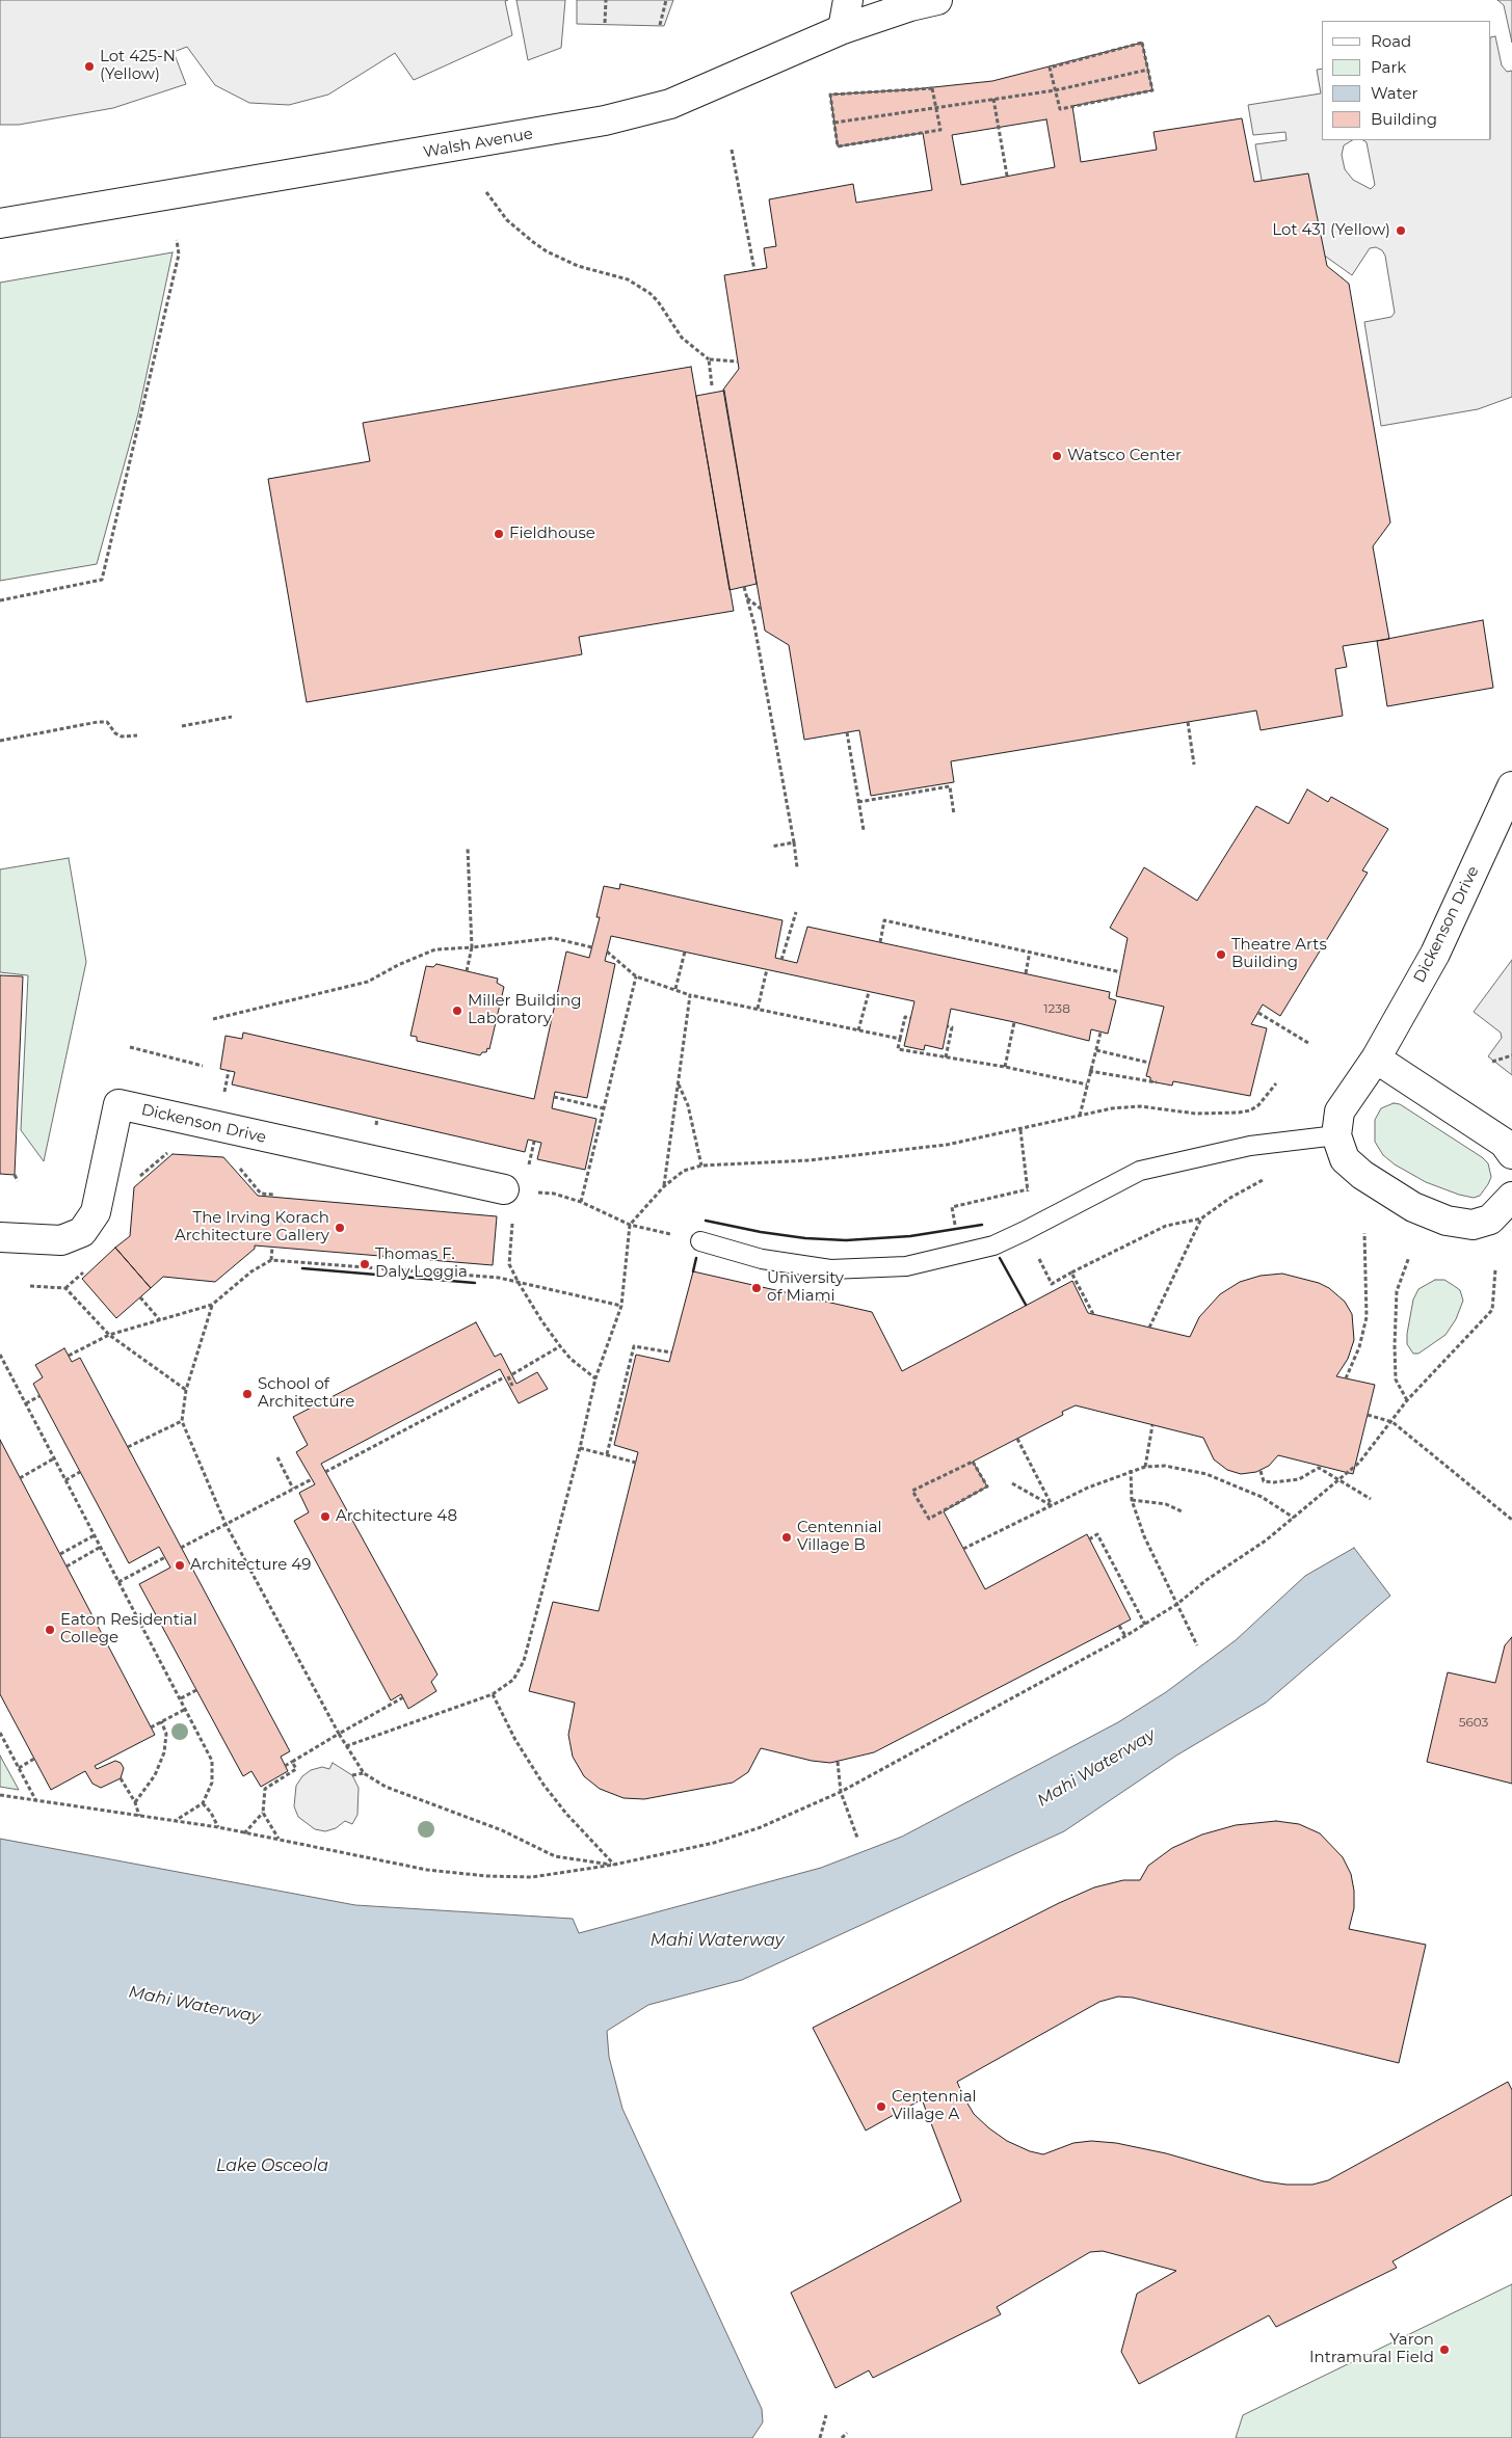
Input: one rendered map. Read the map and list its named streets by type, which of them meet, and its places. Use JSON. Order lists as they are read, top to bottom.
{
  "streets": {
    "street": ["Walsh Avenue", "Dickenson Drive"]
  },
  "water": ["Mahi Waterway", "Lake Osceola"],
  "places": [
    "Lot 425-N (Yellow)",
    "Lot 431 (Yellow)",
    "Watsco Center",
    "Fieldhouse",
    "Theatre Arts Building",
    "Miller Building Laboratory",
    "The Irving Korach Architecture Gallery",
    "Thomas F. Daly Loggia",
    "University of Miami",
    "School of Architecture",
    "Architecture 48",
    "Centennial Village B",
    "Architecture 49",
    "Eaton Residential College",
    "Centennial Village A",
    "Yaron Intramural Field"
  ],
  "house_numbers": ["1238", "5603"],
  "legend": [
    "Road",
    "Park",
    "Water",
    "Building"
  ]
}
